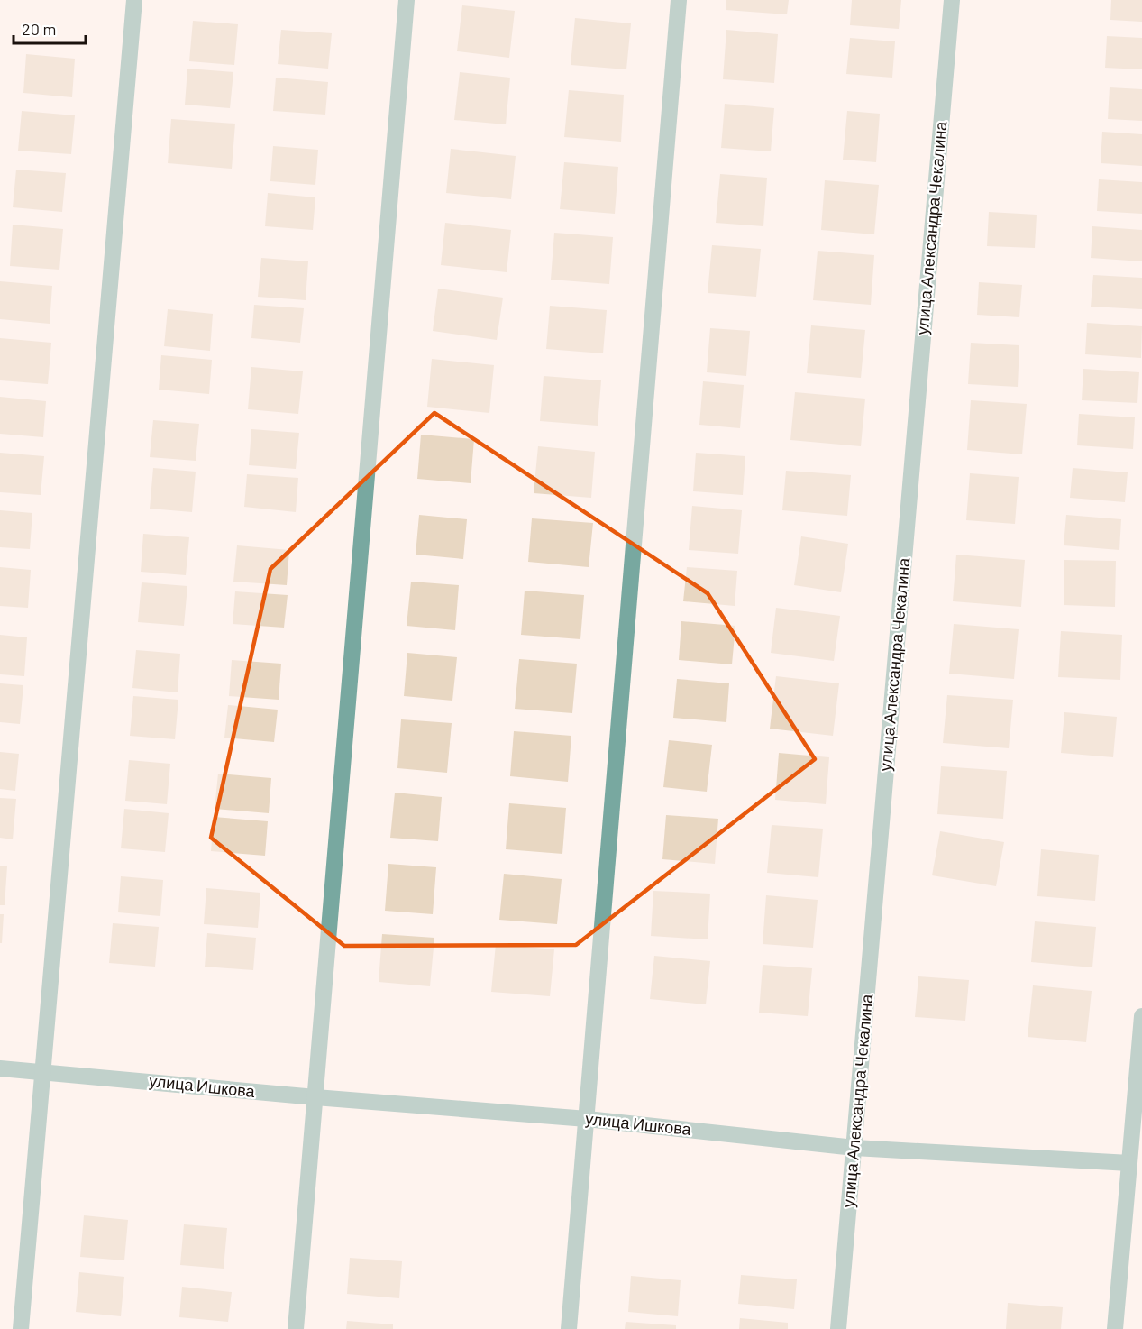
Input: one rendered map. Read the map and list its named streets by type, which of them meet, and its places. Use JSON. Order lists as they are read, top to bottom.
{
  "streets": {
    "street": ["улица Александра Чекалина", "улица Ишкова"]
  },
  "crossings": [
    ["улица Александра Чекалина", "улица Ишкова"]
  ],
  "scale_bar": "20 m"
}
